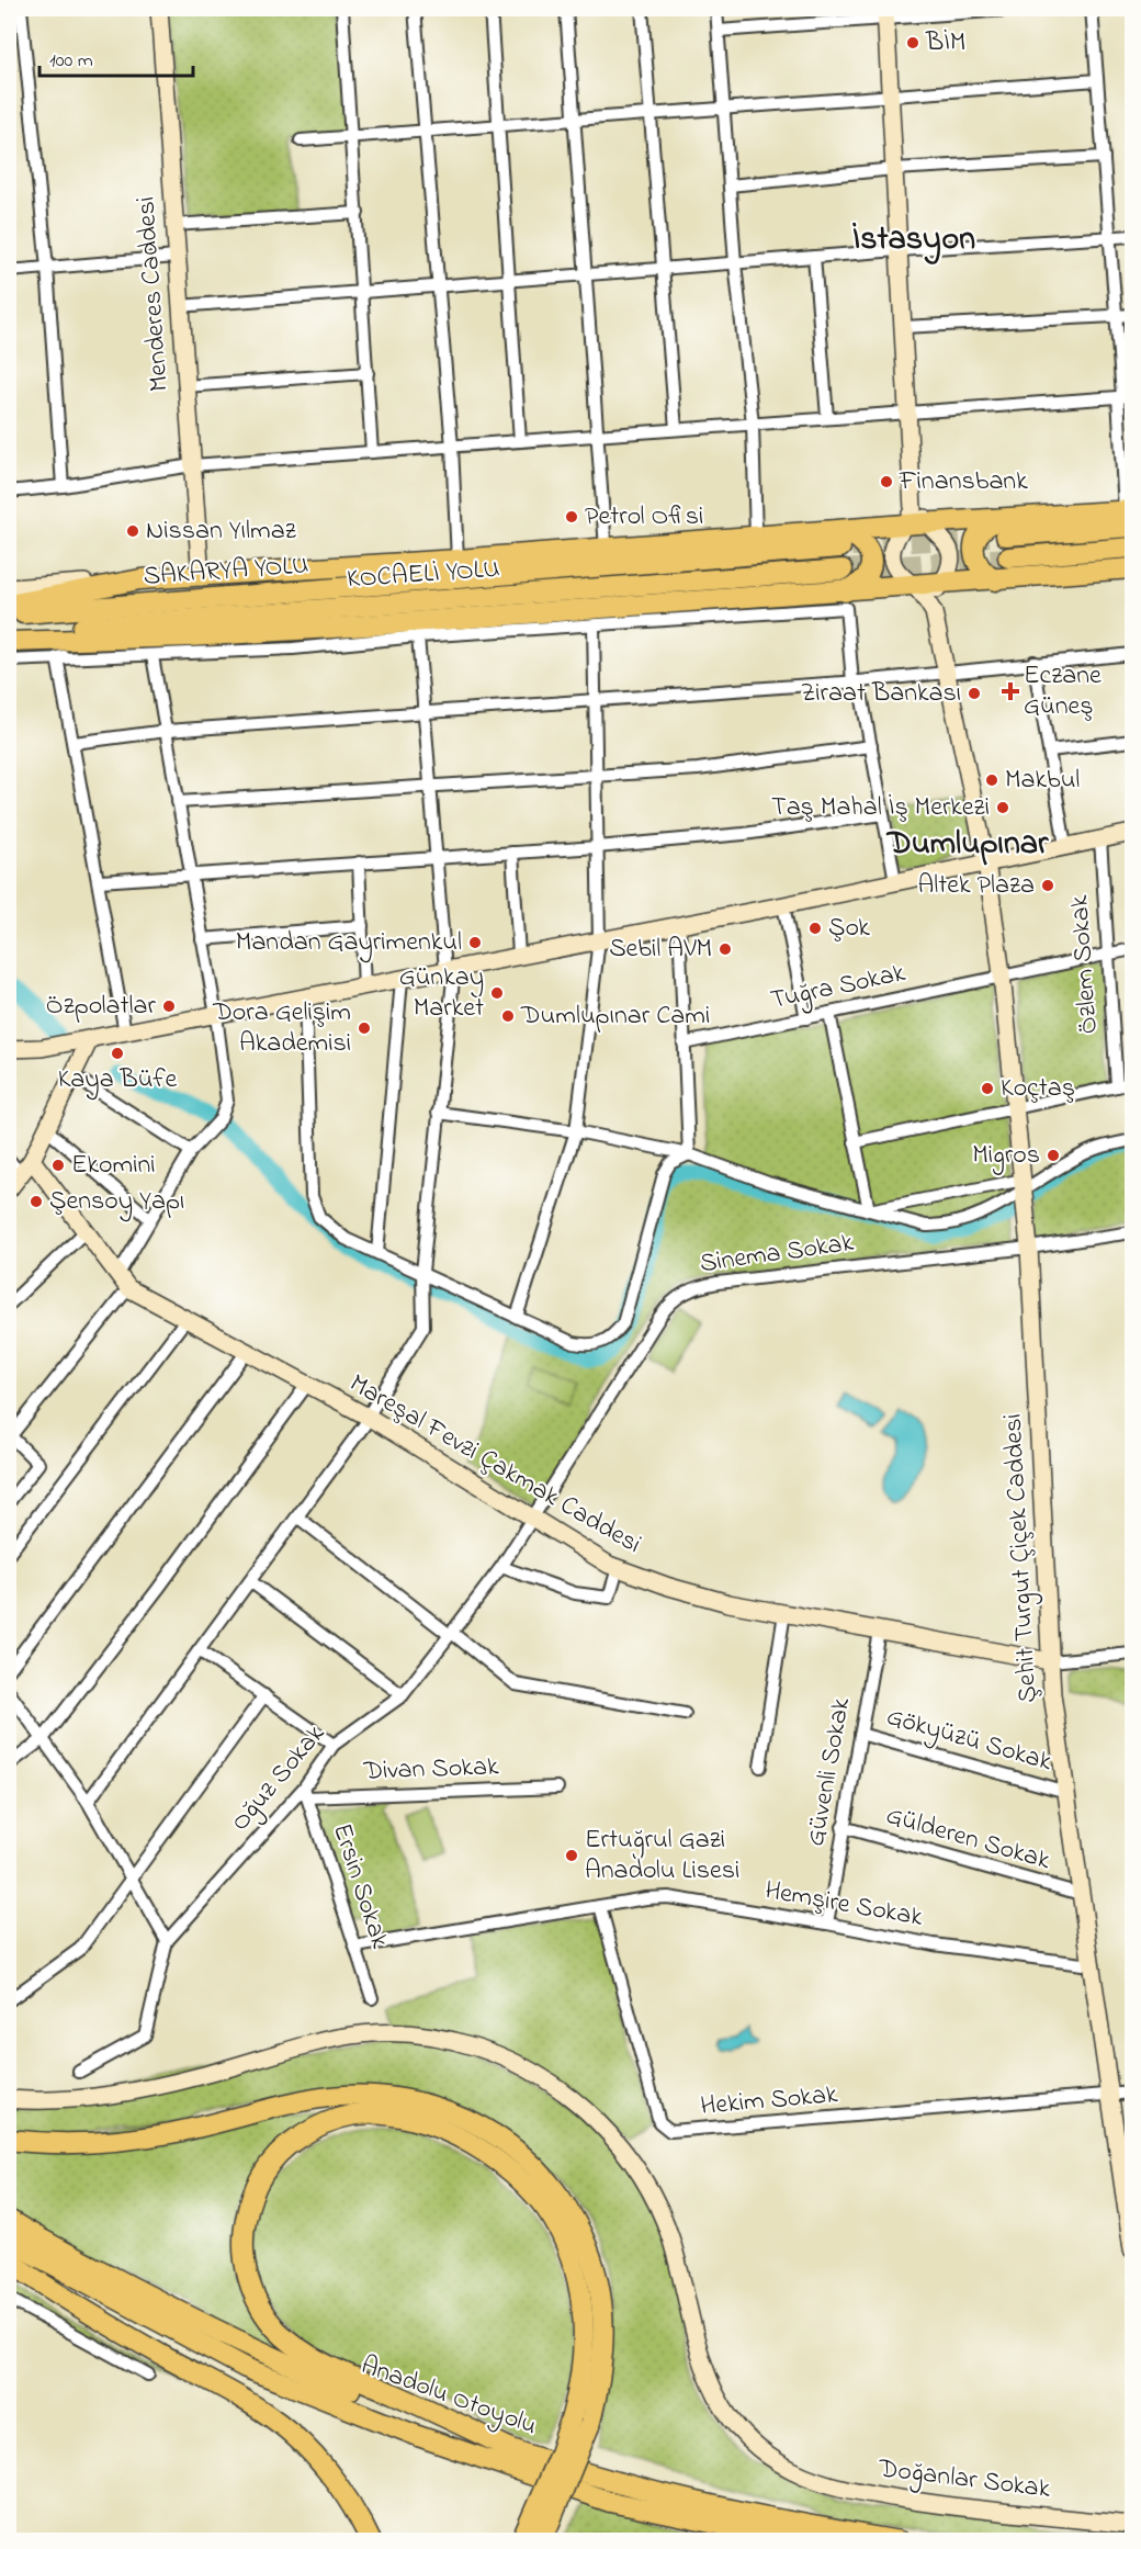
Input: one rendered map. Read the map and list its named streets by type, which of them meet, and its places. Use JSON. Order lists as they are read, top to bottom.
{
  "streets": {
    "highway": ["SAKARYA YOLU", "KOCAELİ YOLU", "Anadolu Otoyolu"],
    "street": [
      "Menderes Caddesi",
      "Özlem Sokak",
      "Tuğra Sokak",
      "Sinema Sokak",
      "Mareşal Fevzi Çakmak Caddesi",
      "Şehit Turgut Çiçek Caddesi",
      "Gökyüzü Sokak",
      "Divan Sokak",
      "Güvenli Sokak",
      "Oğuz Sokak",
      "Gülderen Sokak",
      "Ersin Sokak",
      "Hemşire Sokak",
      "Hekim Sokak",
      "Doğanlar Sokak"
    ]
  },
  "crossings": [
    ["Özlem Sokak", "Tuğra Sokak"],
    ["Tuğra Sokak", "Şehit Turgut Çiçek Caddesi"],
    ["Sinema Sokak", "Mareşal Fevzi Çakmak Caddesi"],
    ["Sinema Sokak", "Şehit Turgut Çiçek Caddesi"],
    ["Sinema Sokak", "Oğuz Sokak"],
    ["Mareşal Fevzi Çakmak Caddesi", "Şehit Turgut Çiçek Caddesi"],
    ["Mareşal Fevzi Çakmak Caddesi", "Güvenli Sokak"],
    ["Mareşal Fevzi Çakmak Caddesi", "Oğuz Sokak"],
    ["Şehit Turgut Çiçek Caddesi", "Gökyüzü Sokak"],
    ["Şehit Turgut Çiçek Caddesi", "Gülderen Sokak"],
    ["Şehit Turgut Çiçek Caddesi", "Hemşire Sokak"],
    ["Şehit Turgut Çiçek Caddesi", "Hekim Sokak"],
    ["Gökyüzü Sokak", "Güvenli Sokak"],
    ["Divan Sokak", "Oğuz Sokak"],
    ["Divan Sokak", "Ersin Sokak"],
    ["Güvenli Sokak", "Gülderen Sokak"],
    ["Güvenli Sokak", "Hemşire Sokak"],
    ["Oğuz Sokak", "Ersin Sokak"],
    ["Ersin Sokak", "Hemşire Sokak"],
    ["Hemşire Sokak", "Hekim Sokak"]
  ],
  "districts": ["İstasyon", "Dumlupınar"],
  "places": {
    "other": [
      "BİM",
      "Finansbank",
      "Petrol Ofisi",
      "Nissan Yılmaz",
      "Ziraat Bankası",
      "Makbul",
      "Taş Mahal İş Merkezi",
      "Altek Plaza",
      "Şok",
      "Mandan Gayrimenkul",
      "Sebil AVM",
      "Günkay Market",
      "Özpolatlar",
      "Dumlupınar Cami",
      "Dora Gelişim Akademisi",
      "Kaya Büfe",
      "Koçtaş",
      "Migros",
      "Ekomini",
      "Şensoy Yapı",
      "Ertuğrul Gazi Anadolu Lisesi"
    ],
    "health": ["Eczane Güneş"]
  },
  "scale_bar": "100 m"
}
